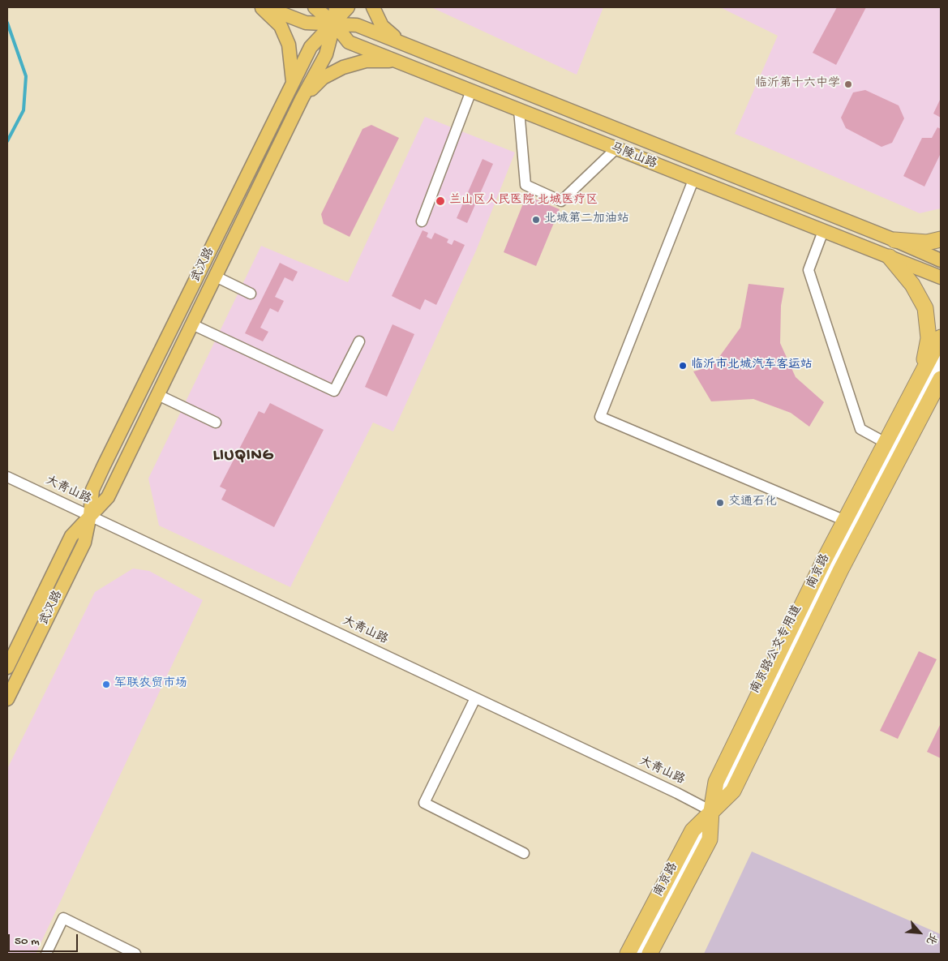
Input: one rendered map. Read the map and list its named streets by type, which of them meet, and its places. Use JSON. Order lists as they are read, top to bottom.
{
  "streets": {
    "highway": ["南京路"],
    "main road": ["马陵山路", "武汉路"],
    "street": ["大青山路", "南京路公交专用道"]
  },
  "crossings": [
    ["马陵山路", "武汉路"],
    ["武汉路", "大青山路"],
    ["大青山路", "南京路"],
    ["大青山路", "南京路公交专用道"],
    ["南京路", "南京路公交专用道"]
  ],
  "districts": ["LIUQING"],
  "places": [
    "临沂第十六中学",
    "兰山区人民医院 北城医疗区",
    "北城第二加油站",
    "临沂市北城汽车客运站",
    "交通石化",
    "军联农贸市场"
  ],
  "scale_bar": "50 m",
  "north": "bottom right"
}
